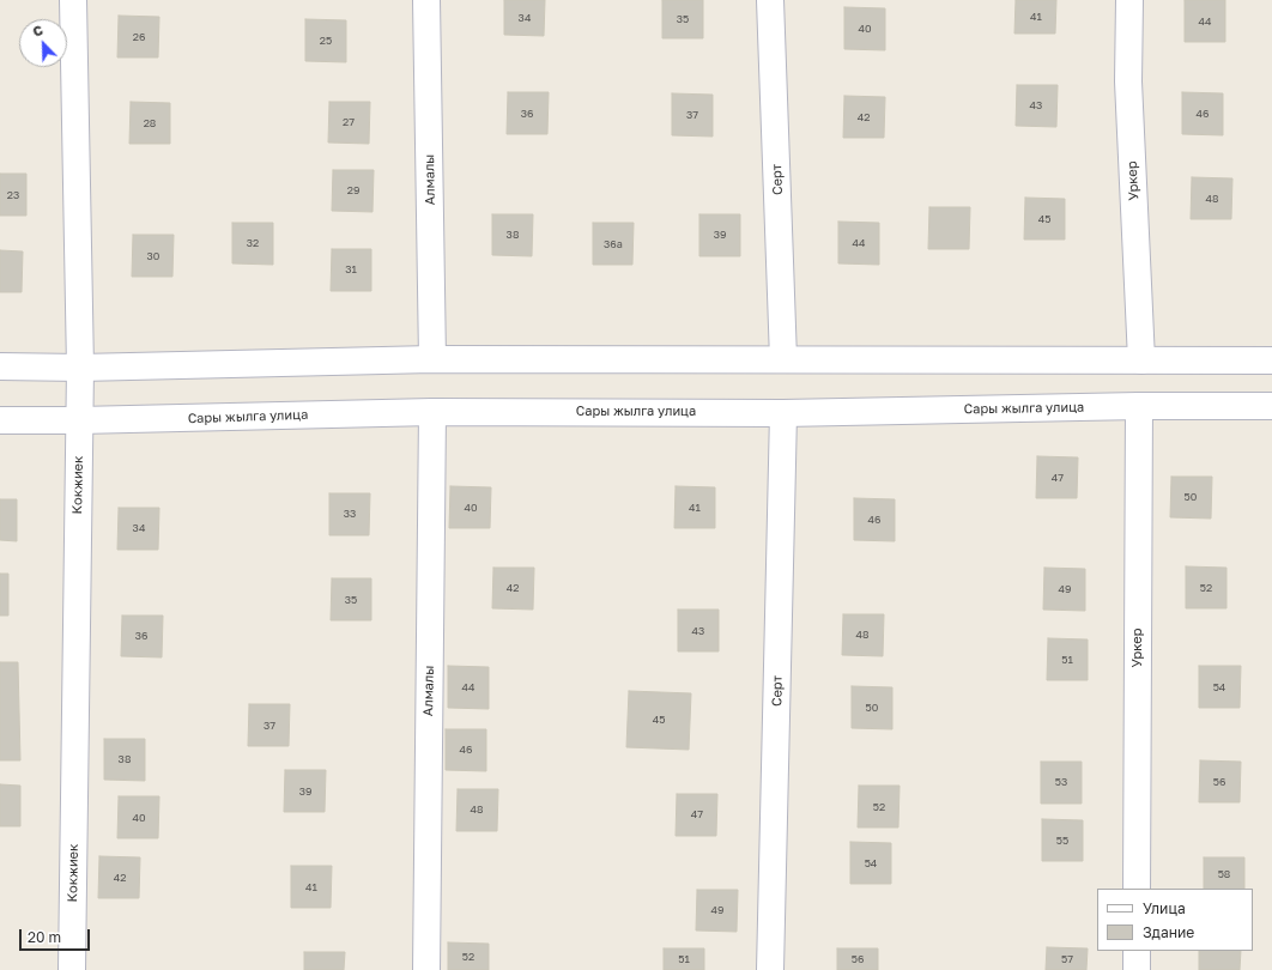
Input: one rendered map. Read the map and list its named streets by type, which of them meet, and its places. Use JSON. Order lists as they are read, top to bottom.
{
  "streets": {
    "street": [
      "Алмалы",
      "Серт",
      "Уркер",
      "Сары жылга улица",
      "Кокжиек"
    ]
  },
  "crossings": [
    ["Алмалы", "Сары жылга улица"],
    ["Серт", "Сары жылга улица"],
    ["Уркер", "Сары жылга улица"],
    ["Сары жылга улица", "Кокжиек"]
  ],
  "house_numbers": [
    "41",
    "34",
    "35",
    "44",
    "40",
    "26",
    "25",
    "43",
    "36",
    "46",
    "37",
    "42",
    "27",
    "28",
    "29",
    "23",
    "48",
    "45",
    "38",
    "39",
    "32",
    "44",
    "36а",
    "30",
    "31",
    "47",
    "50",
    "40",
    "41",
    "33",
    "46",
    "34",
    "42",
    "52",
    "49",
    "35",
    "43",
    "48",
    "36",
    "51",
    "44",
    "54",
    "50",
    "45",
    "37",
    "46",
    "38",
    "53",
    "56",
    "39",
    "52",
    "48",
    "47",
    "40",
    "55",
    "54",
    "58",
    "42",
    "41",
    "49",
    "52",
    "51",
    "56",
    "57"
  ],
  "legend": ["Улица", "Здание"],
  "scale_bar": "20 m",
  "north": "top left"
}
